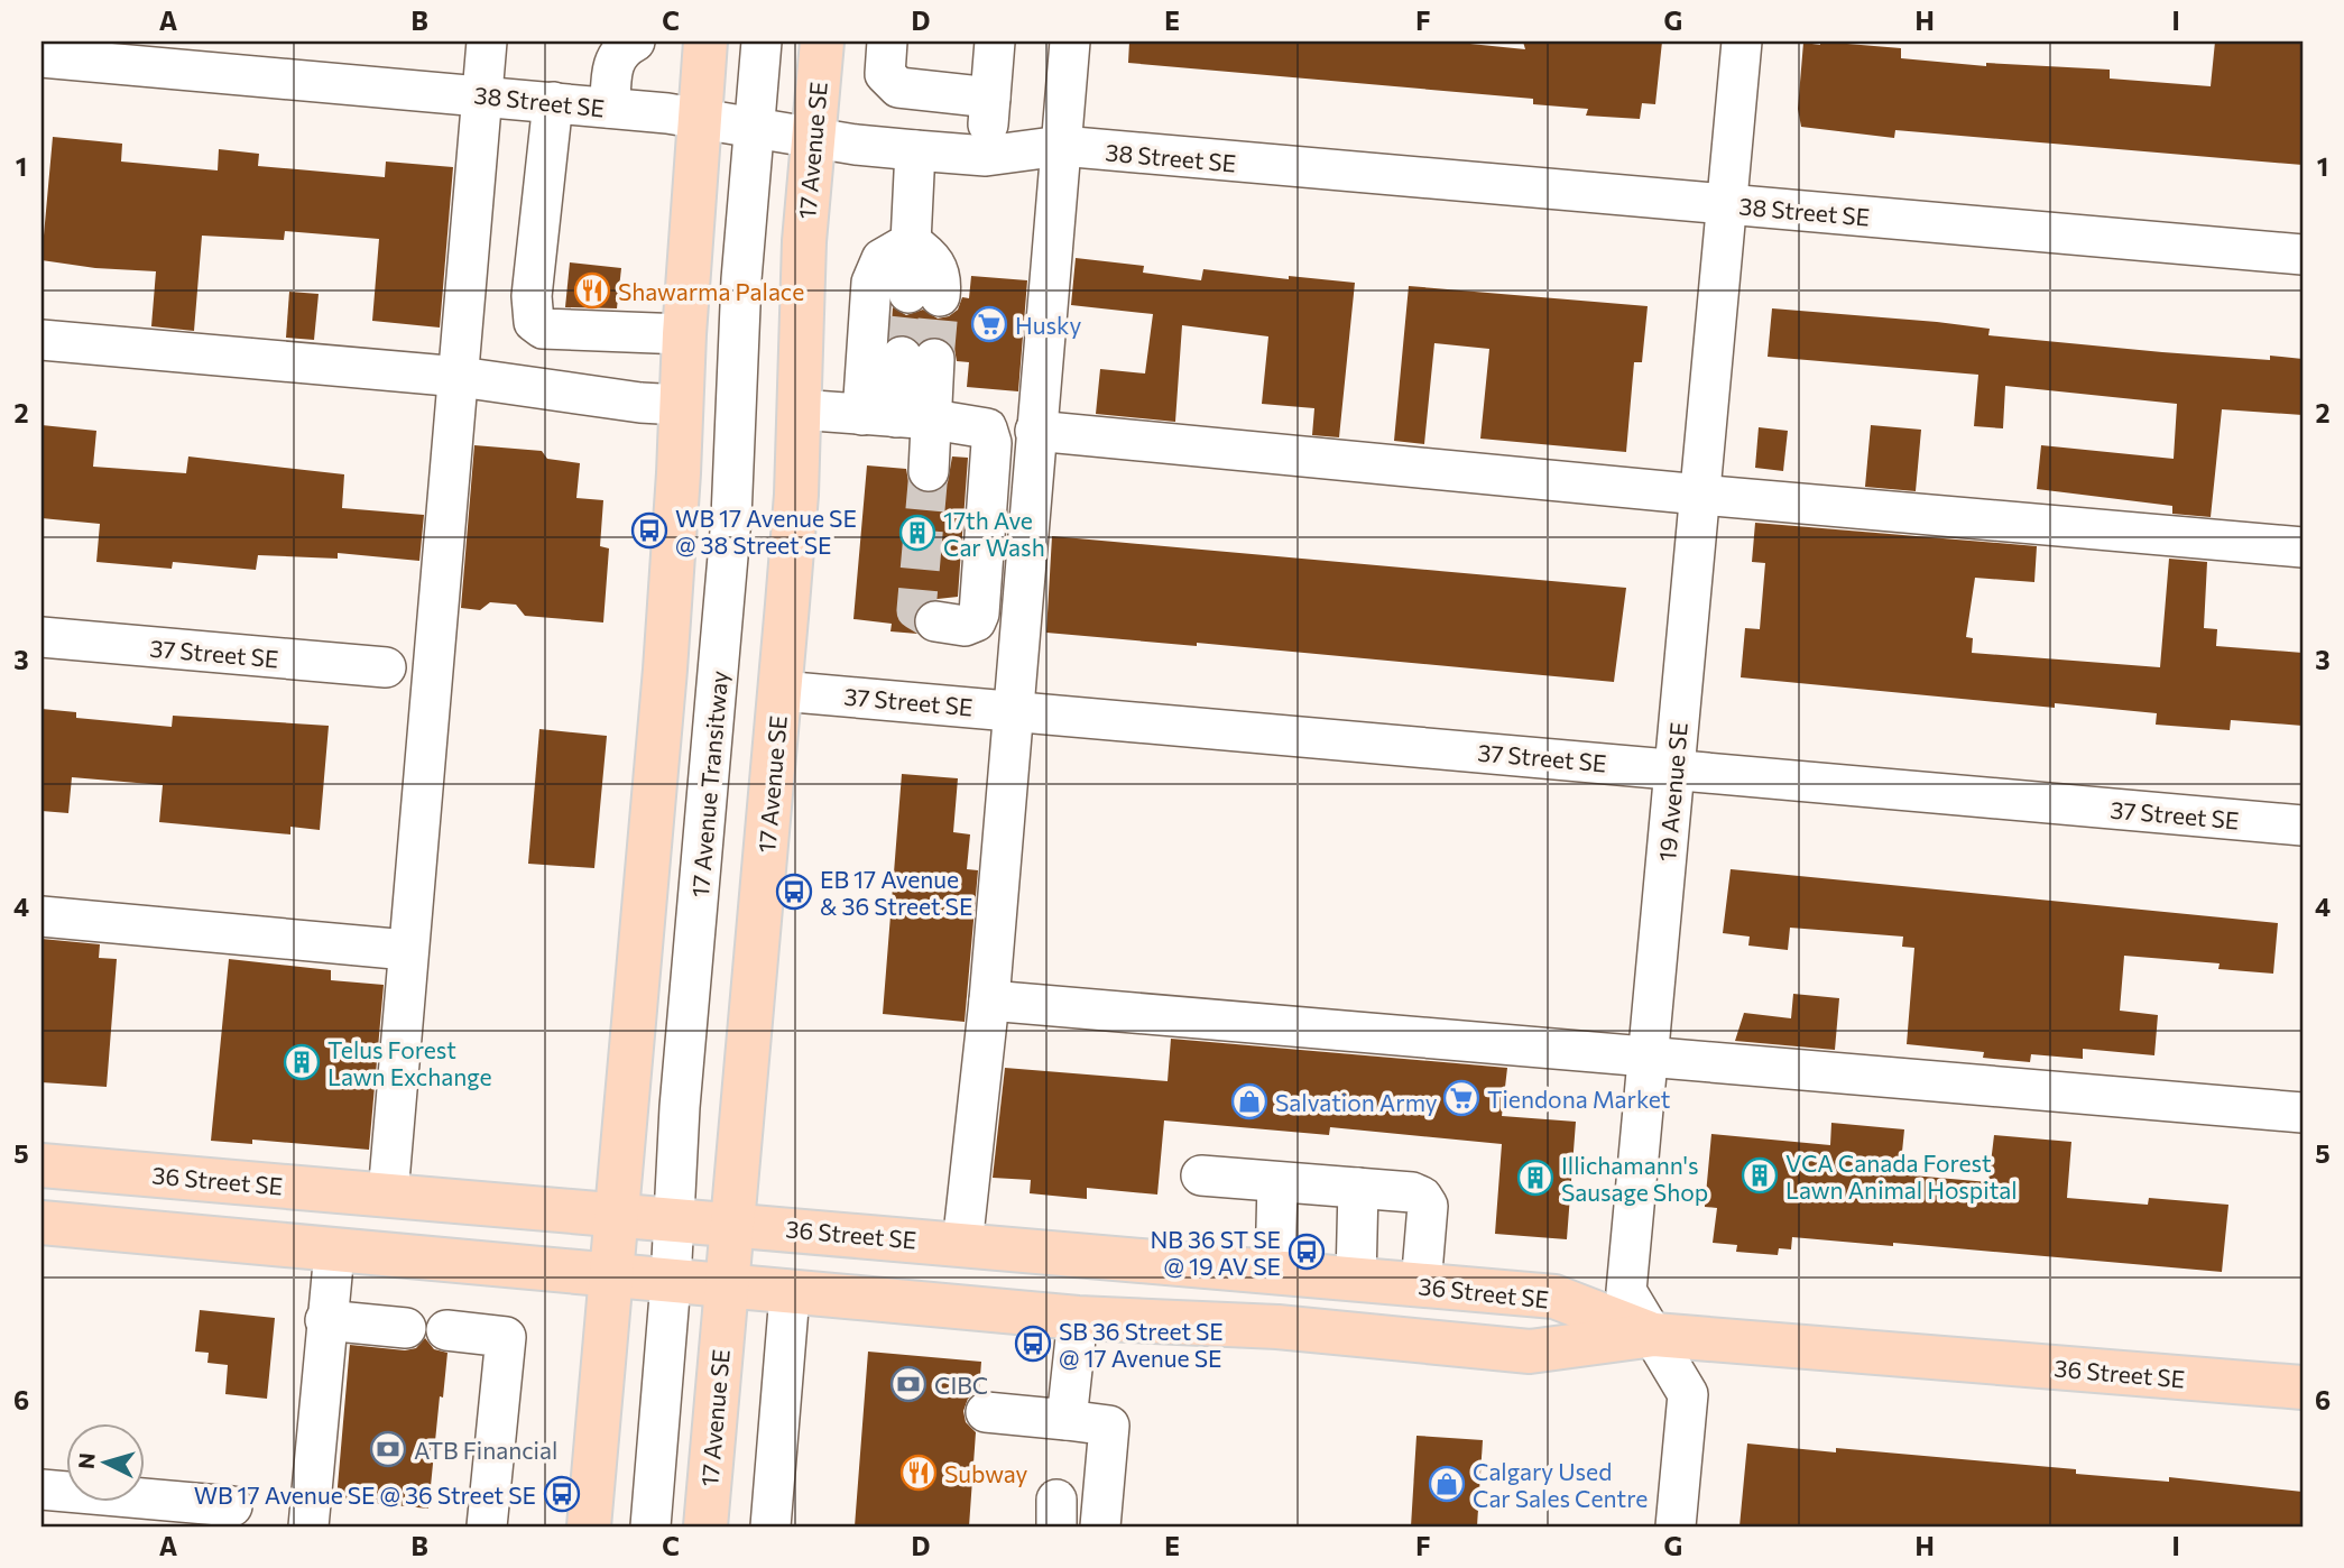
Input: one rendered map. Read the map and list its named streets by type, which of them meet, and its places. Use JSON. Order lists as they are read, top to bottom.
{
  "streets": {
    "main road": ["17 Avenue SE", "36 Street SE"],
    "street": [
      "38 Street SE",
      "37 Street SE",
      "17 Avenue Transitway",
      "19 Avenue SE"
    ]
  },
  "crossings": [
    ["38 Street SE", "17 Avenue SE"],
    ["38 Street SE", "17 Avenue Transitway"],
    ["38 Street SE", "19 Avenue SE"],
    ["17 Avenue SE", "37 Street SE"],
    ["17 Avenue SE", "36 Street SE"],
    ["37 Street SE", "19 Avenue SE"],
    ["17 Avenue Transitway", "36 Street SE"],
    ["19 Avenue SE", "36 Street SE"]
  ],
  "places": {
    "restaurant": ["Shawarma Palace", "Subway"],
    "supermarket": ["Husky", "Tiendona Market"],
    "bus stop": [
      "WB 17 Avenue SE @ 38 Street SE",
      "EB 17 Avenue & 36 Street SE",
      "NB 36 ST SE @ 19 AV SE",
      "SB 36 Street SE @ 17 Avenue SE",
      "WB 17 Avenue SE @ 36 Street SE"
    ],
    "building": [
      "17th Ave Car Wash",
      "Telus Forest Lawn Exchange",
      "VCA Canada Forest Lawn Animal Hospital",
      "Illichamann's Sausage Shop"
    ],
    "shop": ["Salvation Army", "Calgary Used Car Sales Centre"],
    "bank": ["CIBC", "ATB Financial"]
  },
  "north": "left",
  "grid": {
    "columns": [
      "A",
      "B",
      "C",
      "D",
      "E",
      "F",
      "G",
      "H",
      "I"
    ],
    "rows": [
      "1",
      "2",
      "3",
      "4",
      "5",
      "6"
    ]
  }
}
